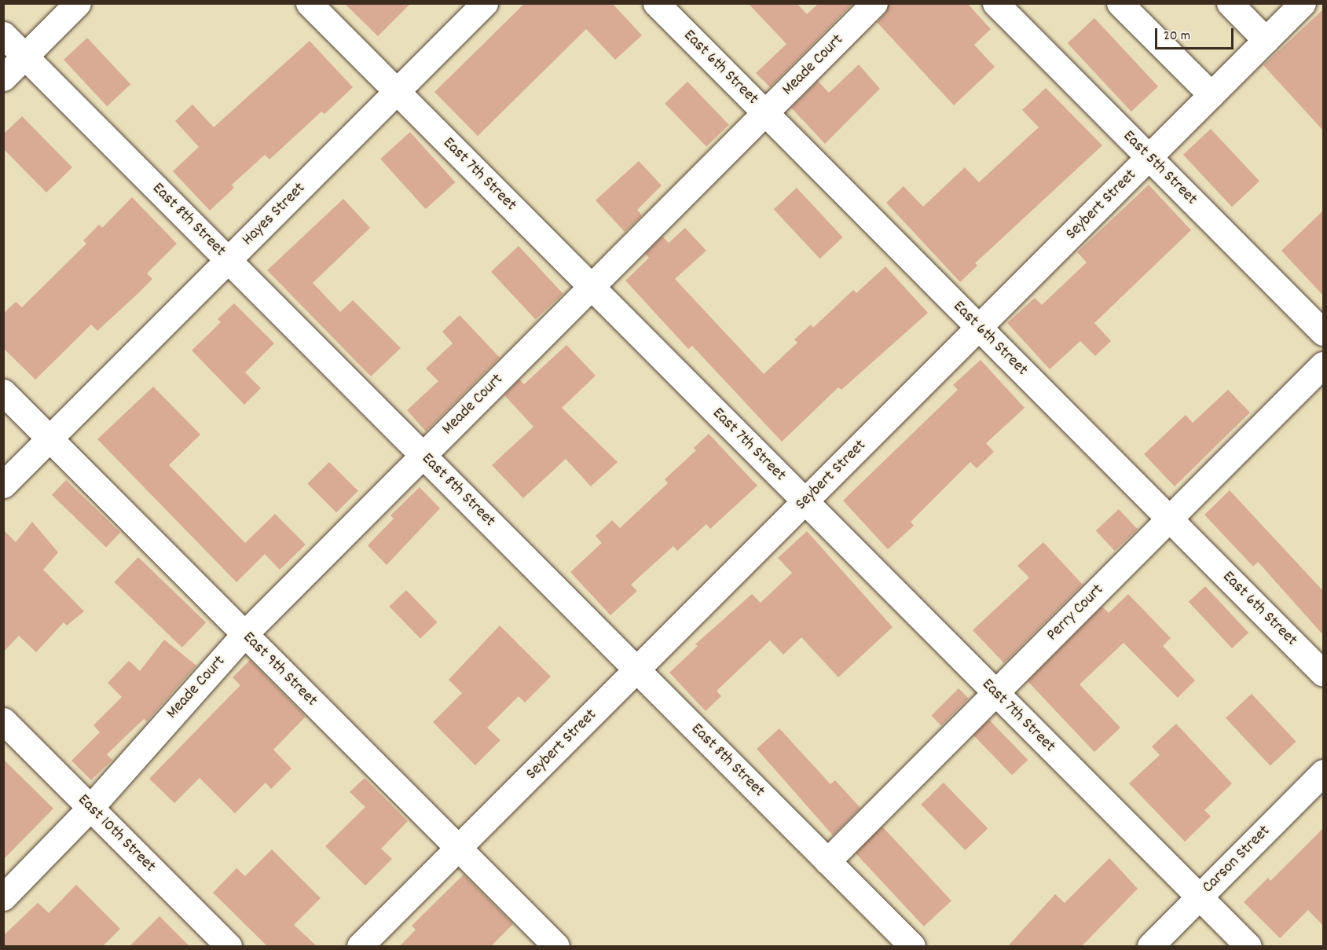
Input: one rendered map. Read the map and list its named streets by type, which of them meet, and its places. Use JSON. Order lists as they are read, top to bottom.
{
  "streets": {
    "street": [
      "Meade Court",
      "East 6th Street",
      "East 5th Street",
      "East 7th Street",
      "Seybert Street",
      "Hayes Street",
      "East 8th Street",
      "Perry Court",
      "East 9th Street",
      "East 10th Street",
      "Carson Street"
    ]
  },
  "crossings": [
    ["Meade Court", "East 6th Street"],
    ["Meade Court", "East 7th Street"],
    ["Meade Court", "East 8th Street"],
    ["Meade Court", "East 9th Street"],
    ["Meade Court", "East 10th Street"],
    ["East 6th Street", "Seybert Street"],
    ["East 6th Street", "Perry Court"],
    ["East 5th Street", "Seybert Street"],
    ["East 7th Street", "Seybert Street"],
    ["East 7th Street", "Hayes Street"],
    ["East 7th Street", "Perry Court"],
    ["East 7th Street", "Carson Street"],
    ["Seybert Street", "East 8th Street"],
    ["Seybert Street", "East 9th Street"],
    ["Hayes Street", "East 8th Street"],
    ["Hayes Street", "East 9th Street"],
    ["East 8th Street", "Perry Court"]
  ],
  "scale_bar": "20 m"
}
